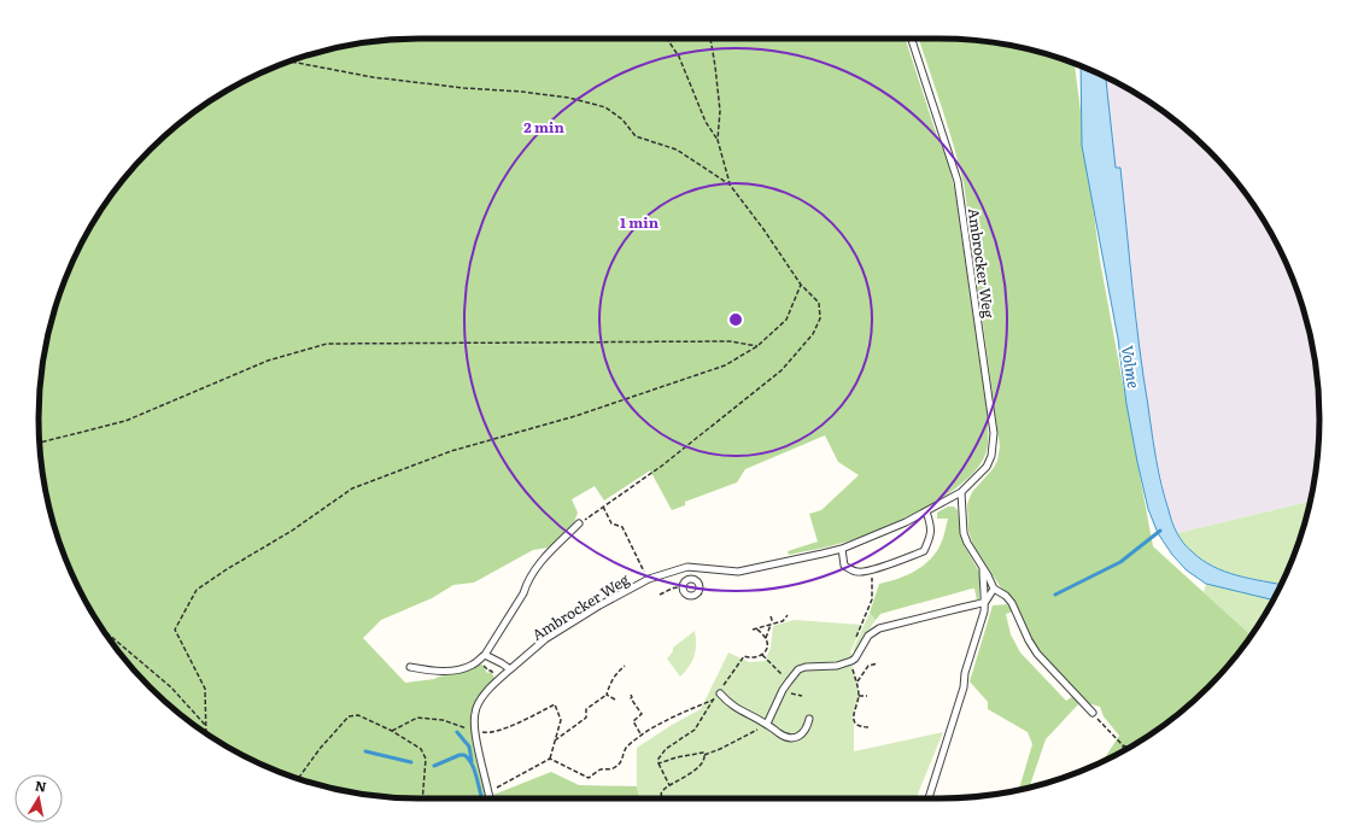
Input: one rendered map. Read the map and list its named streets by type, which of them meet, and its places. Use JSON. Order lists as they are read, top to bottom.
{
  "streets": {
    "lane": ["Ambrocker Weg"]
  },
  "water": ["Volme"],
  "north": "top",
  "rings": ["2 min", "1 min"]
}
